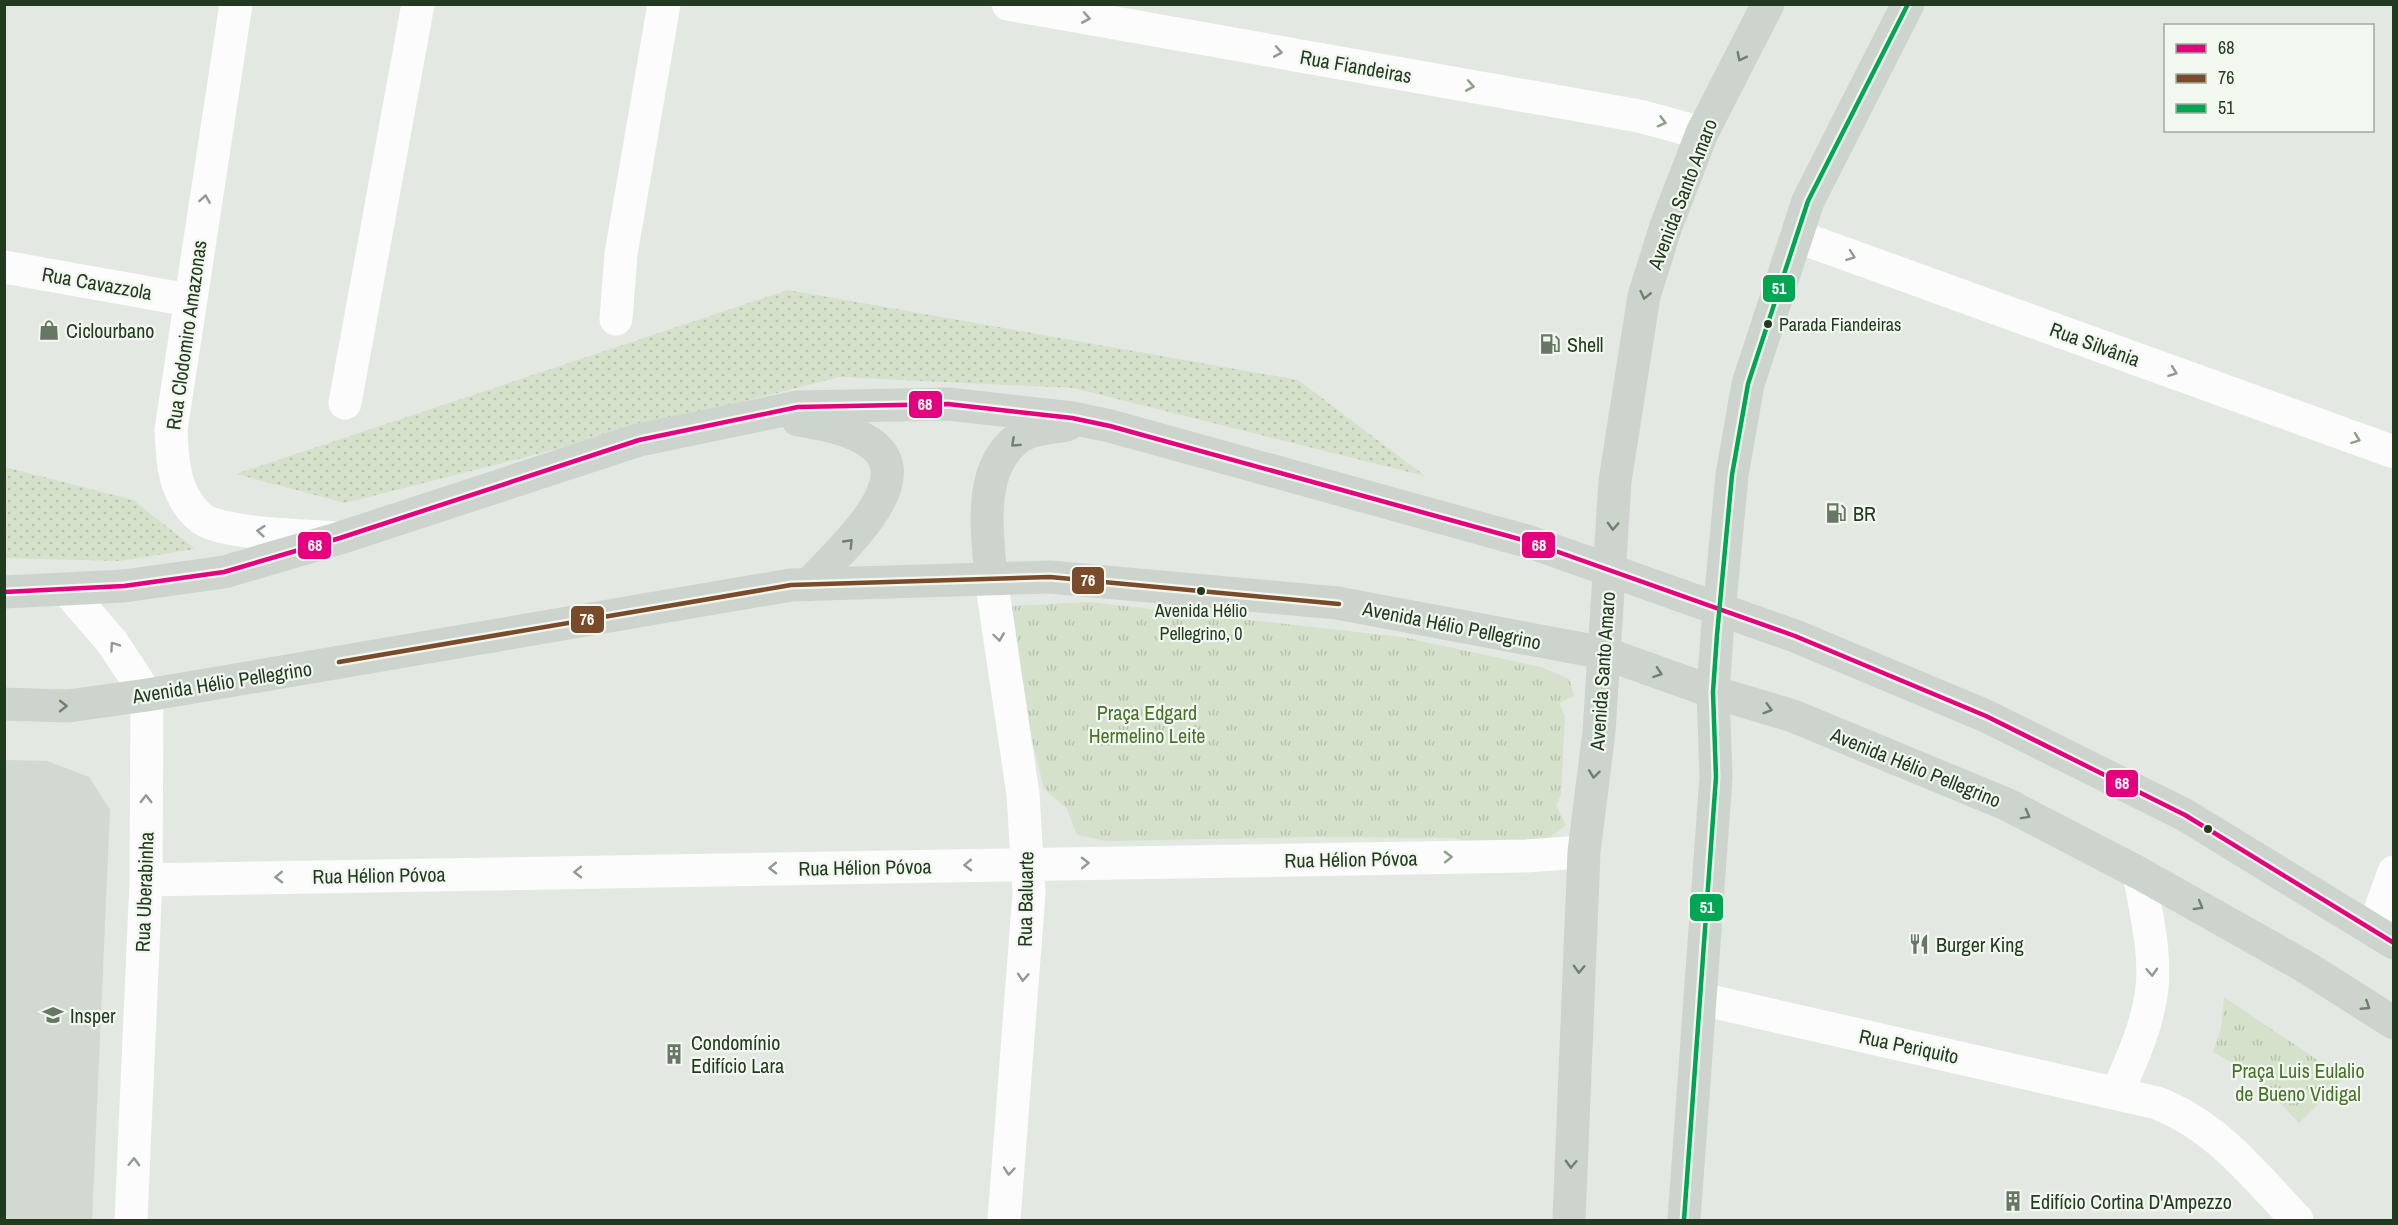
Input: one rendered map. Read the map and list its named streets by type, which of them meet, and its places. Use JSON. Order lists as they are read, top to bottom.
{
  "streets": {
    "main road": ["Avenida Santo Amaro", "Avenida Hélio Pellegrino"],
    "street": [
      "Rua Fiandeiras",
      "Rua Cavazzola",
      "Rua Clodomiro Amazonas",
      "Rua Silvânia",
      "Rua Hélion Póvoa",
      "Rua Uberabinha",
      "Rua Baluarte",
      "Rua Periquito"
    ]
  },
  "crossings": [
    ["Rua Fiandeiras", "Avenida Santo Amaro"],
    ["Avenida Santo Amaro", "Avenida Hélio Pellegrino"],
    ["Avenida Santo Amaro", "Rua Hélion Póvoa"],
    ["Rua Cavazzola", "Rua Clodomiro Amazonas"],
    ["Avenida Hélio Pellegrino", "Rua Uberabinha"],
    ["Avenida Hélio Pellegrino", "Rua Baluarte"],
    ["Rua Hélion Póvoa", "Rua Uberabinha"],
    ["Rua Hélion Póvoa", "Rua Baluarte"]
  ],
  "one_way": [
    "Rua Fiandeiras",
    "Rua Silvânia",
    "Rua Uberabinha",
    "Rua Baluarte"
  ],
  "parks": ["Praça Edgard Hermelino Leite", "Praça Luis Eulalio de Bueno Vidigal"],
  "places": {
    "other": ["Parada Fiandeiras", "Avenida Hélio Pellegrino, 0"],
    "shop": ["Ciclourbano"],
    "fuel station": ["Shell", "BR"],
    "restaurant": ["Burger King"],
    "school or university": ["Insper"],
    "building": ["Condomínio Edifício Lara", "Edifício Cortina D'Ampezzo"]
  },
  "lines": ["transit line 51", "transit line 68", "transit line 76"],
  "legend": ["68", "76", "51"]
}
